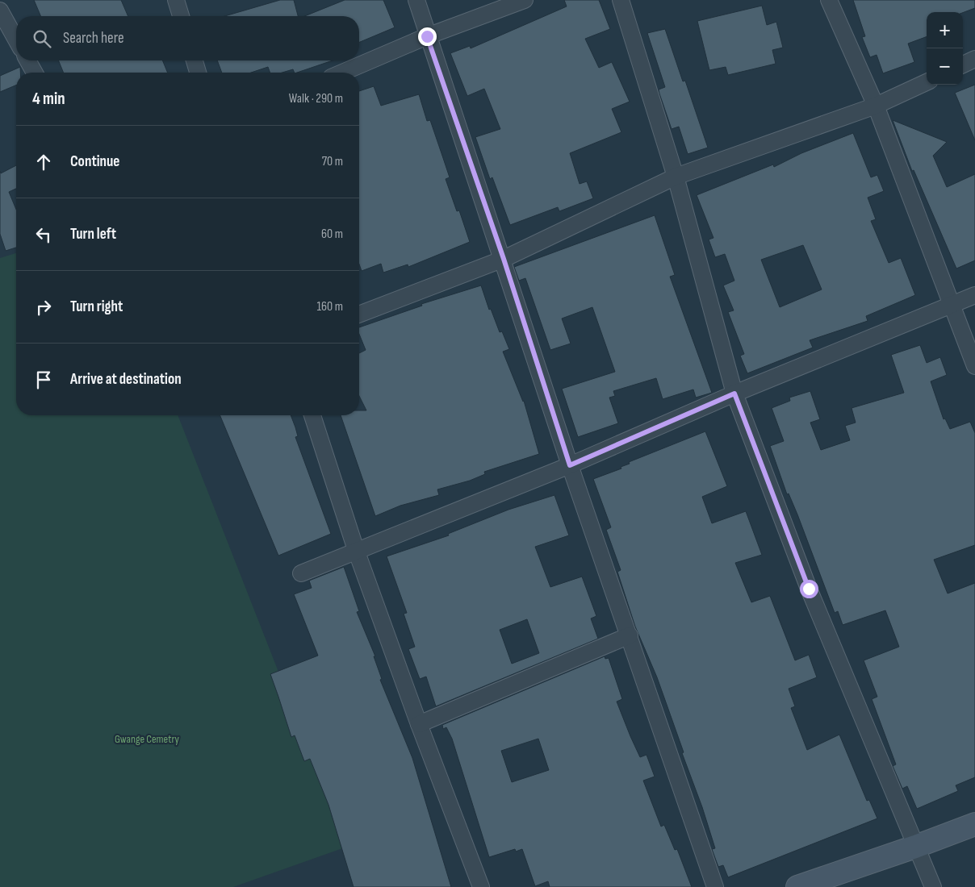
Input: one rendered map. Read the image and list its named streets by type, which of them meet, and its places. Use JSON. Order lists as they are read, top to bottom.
{
  "parks": ["Gwange Cemetry"],
  "page": {
    "map_buttons": ["+", "−"],
    "search": "Search here",
    "heading": ["4 min", "Walk · 290 m"],
    "list": [
      ["Continue", "70 m"],
      ["Turn left", "60 m"],
      ["Turn right", "160 m"],
      "Arrive at destination"
    ]
  }
}
